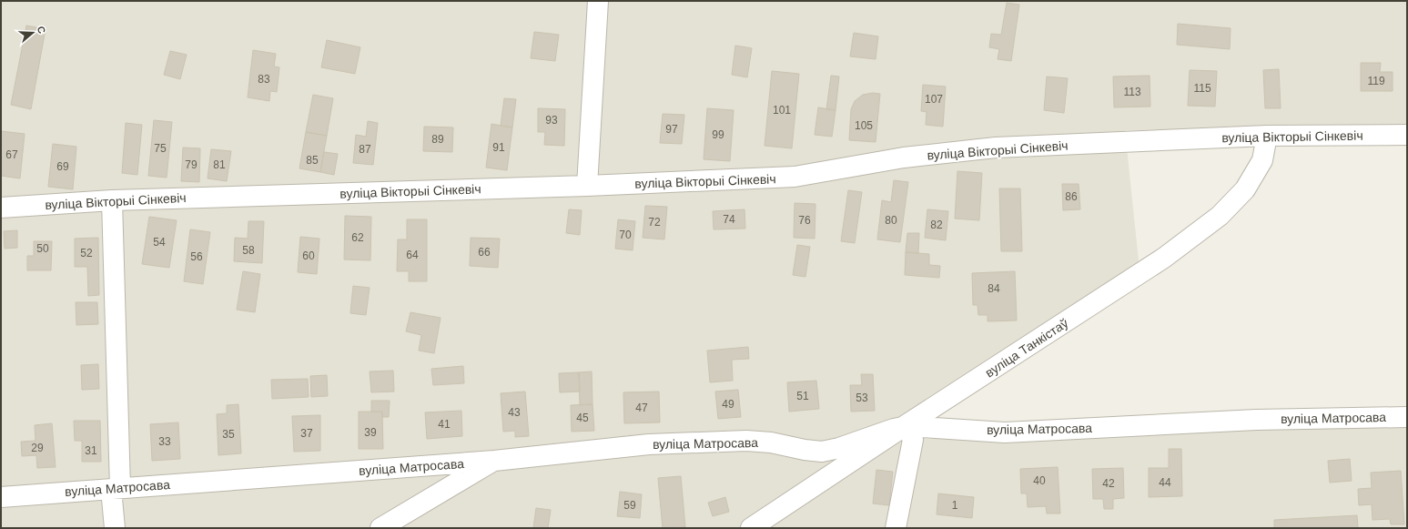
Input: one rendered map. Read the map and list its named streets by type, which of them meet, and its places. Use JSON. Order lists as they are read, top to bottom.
{
  "streets": {
    "street": ["вуліца Вікторыі Сінкевіч", "вуліца Танкістаў", "вуліца Матросава"]
  },
  "crossings": [
    ["вуліца Вікторыі Сінкевіч", "вуліца Танкістаў"],
    ["вуліца Танкістаў", "вуліца Матросава"]
  ],
  "house_numbers": [
    "83",
    "119",
    "115",
    "113",
    "107",
    "101",
    "93",
    "105",
    "97",
    "99",
    "89",
    "91",
    "75",
    "87",
    "67",
    "85",
    "79",
    "81",
    "69",
    "86",
    "74",
    "76",
    "80",
    "72",
    "82",
    "70",
    "62",
    "54",
    "50",
    "58",
    "66",
    "52",
    "64",
    "60",
    "56",
    "84",
    "51",
    "53",
    "49",
    "47",
    "43",
    "45",
    "41",
    "39",
    "37",
    "35",
    "33",
    "29",
    "31",
    "40",
    "44",
    "42",
    "59",
    "1"
  ],
  "north": "right"
}
